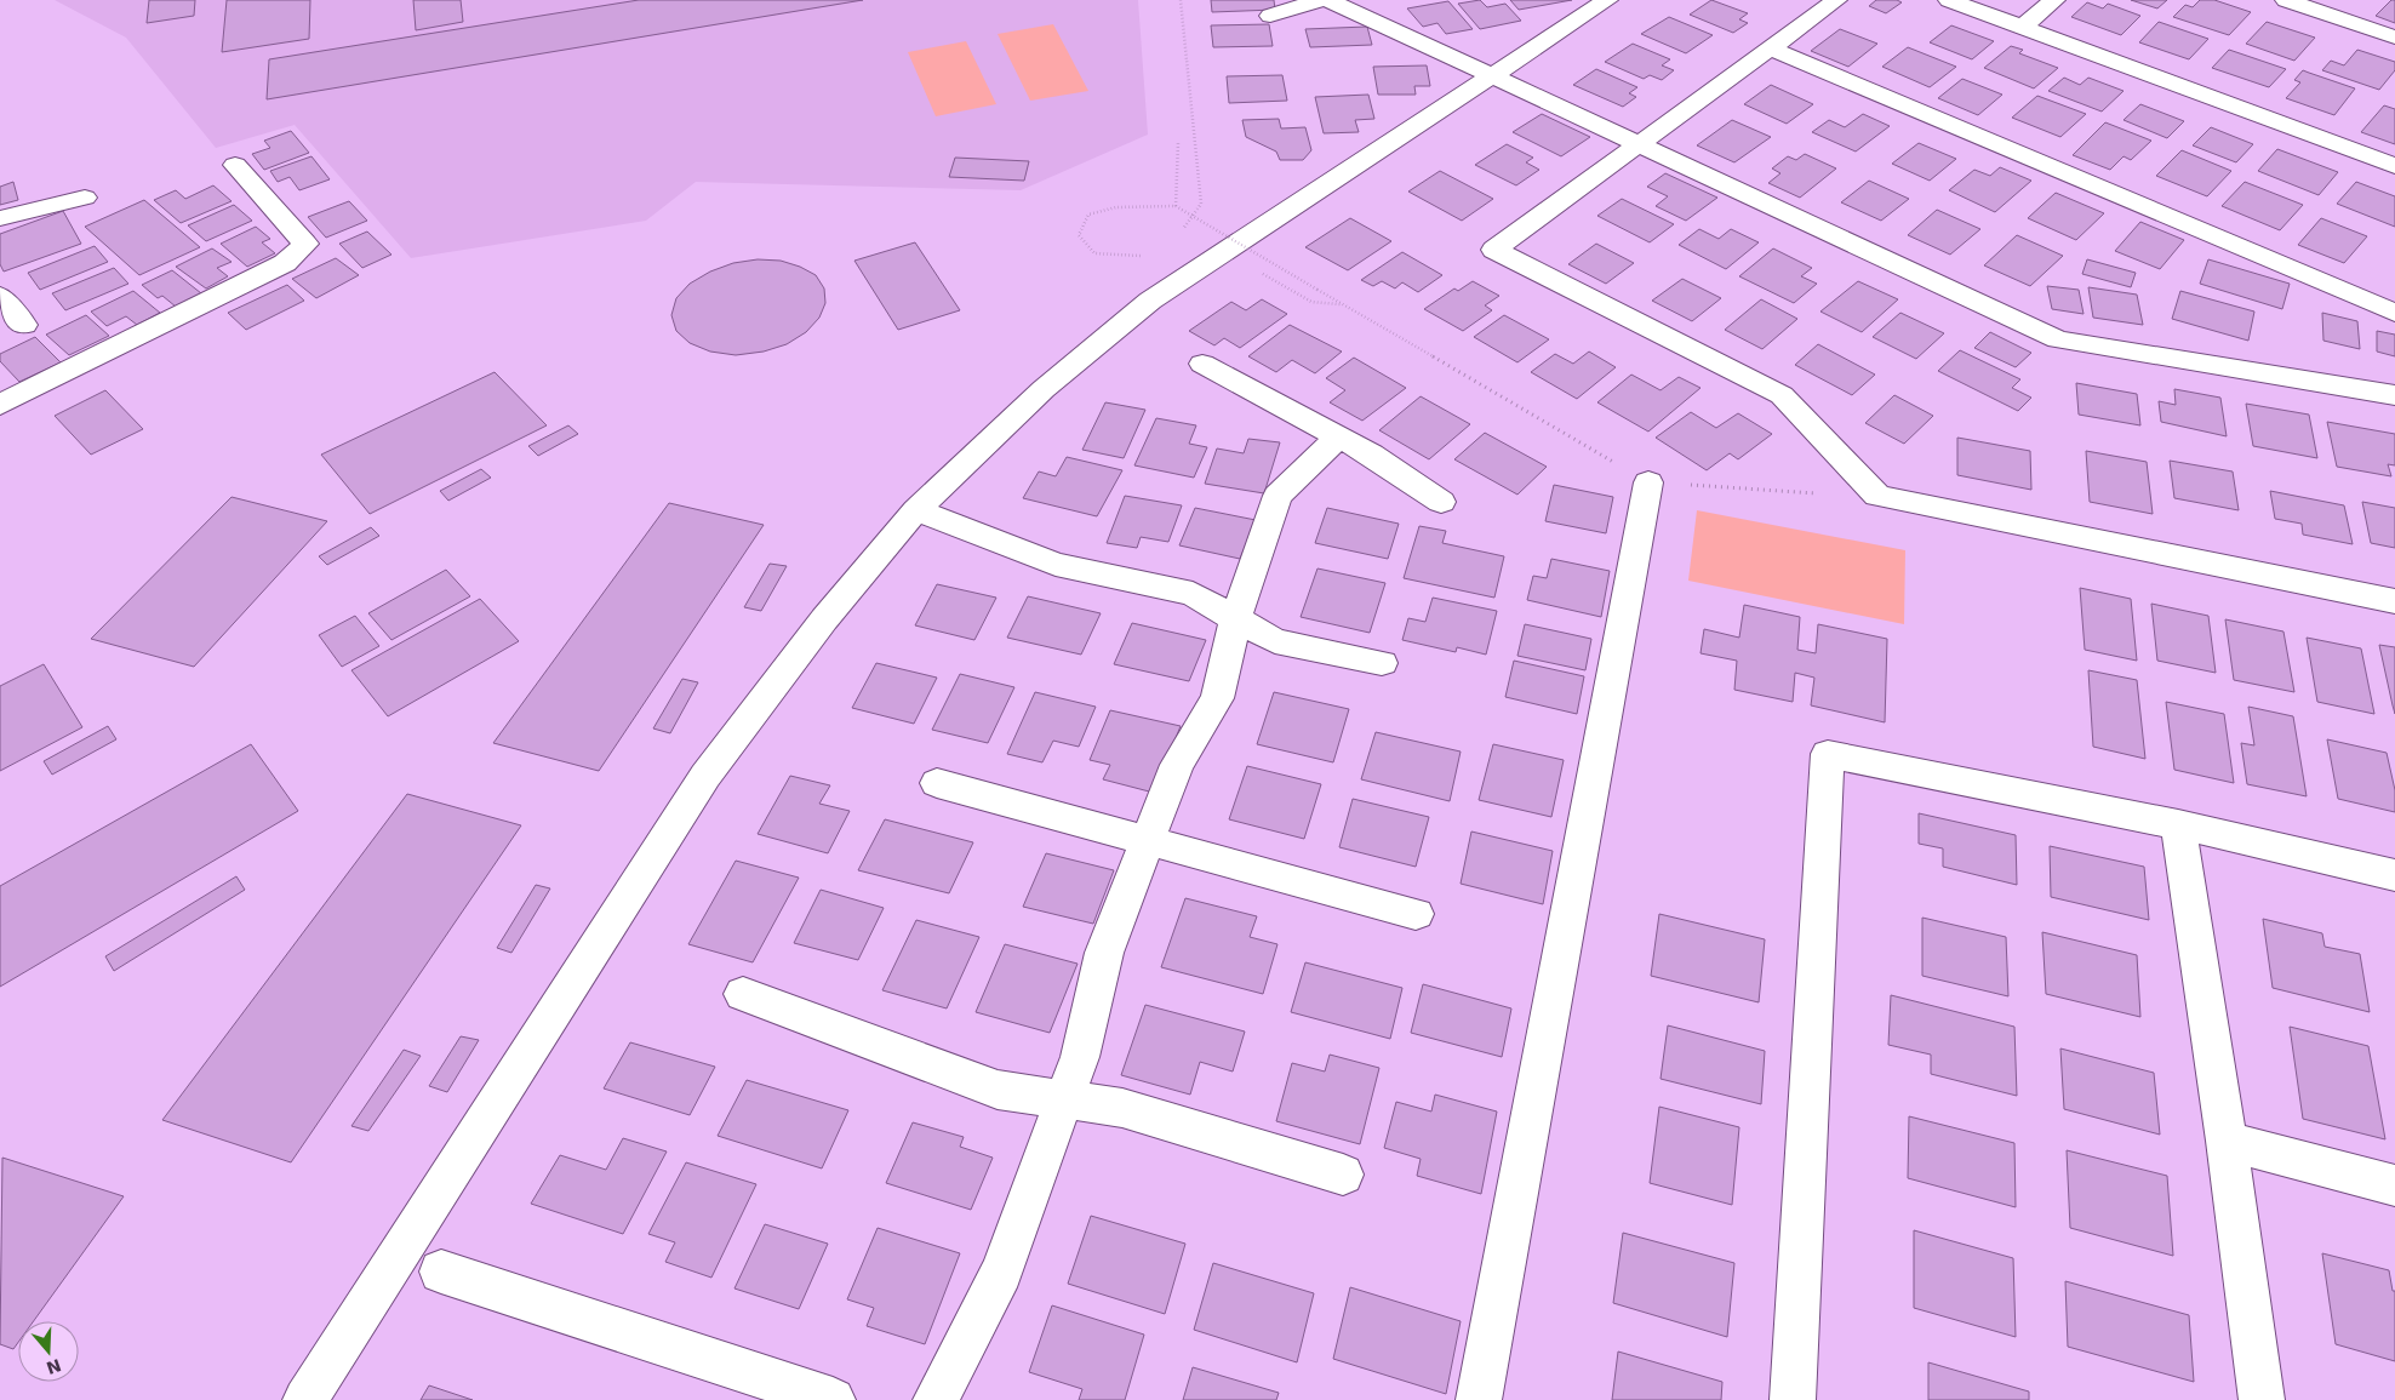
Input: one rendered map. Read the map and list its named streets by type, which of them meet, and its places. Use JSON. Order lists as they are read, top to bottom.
{
  "north": "bottom"
}
